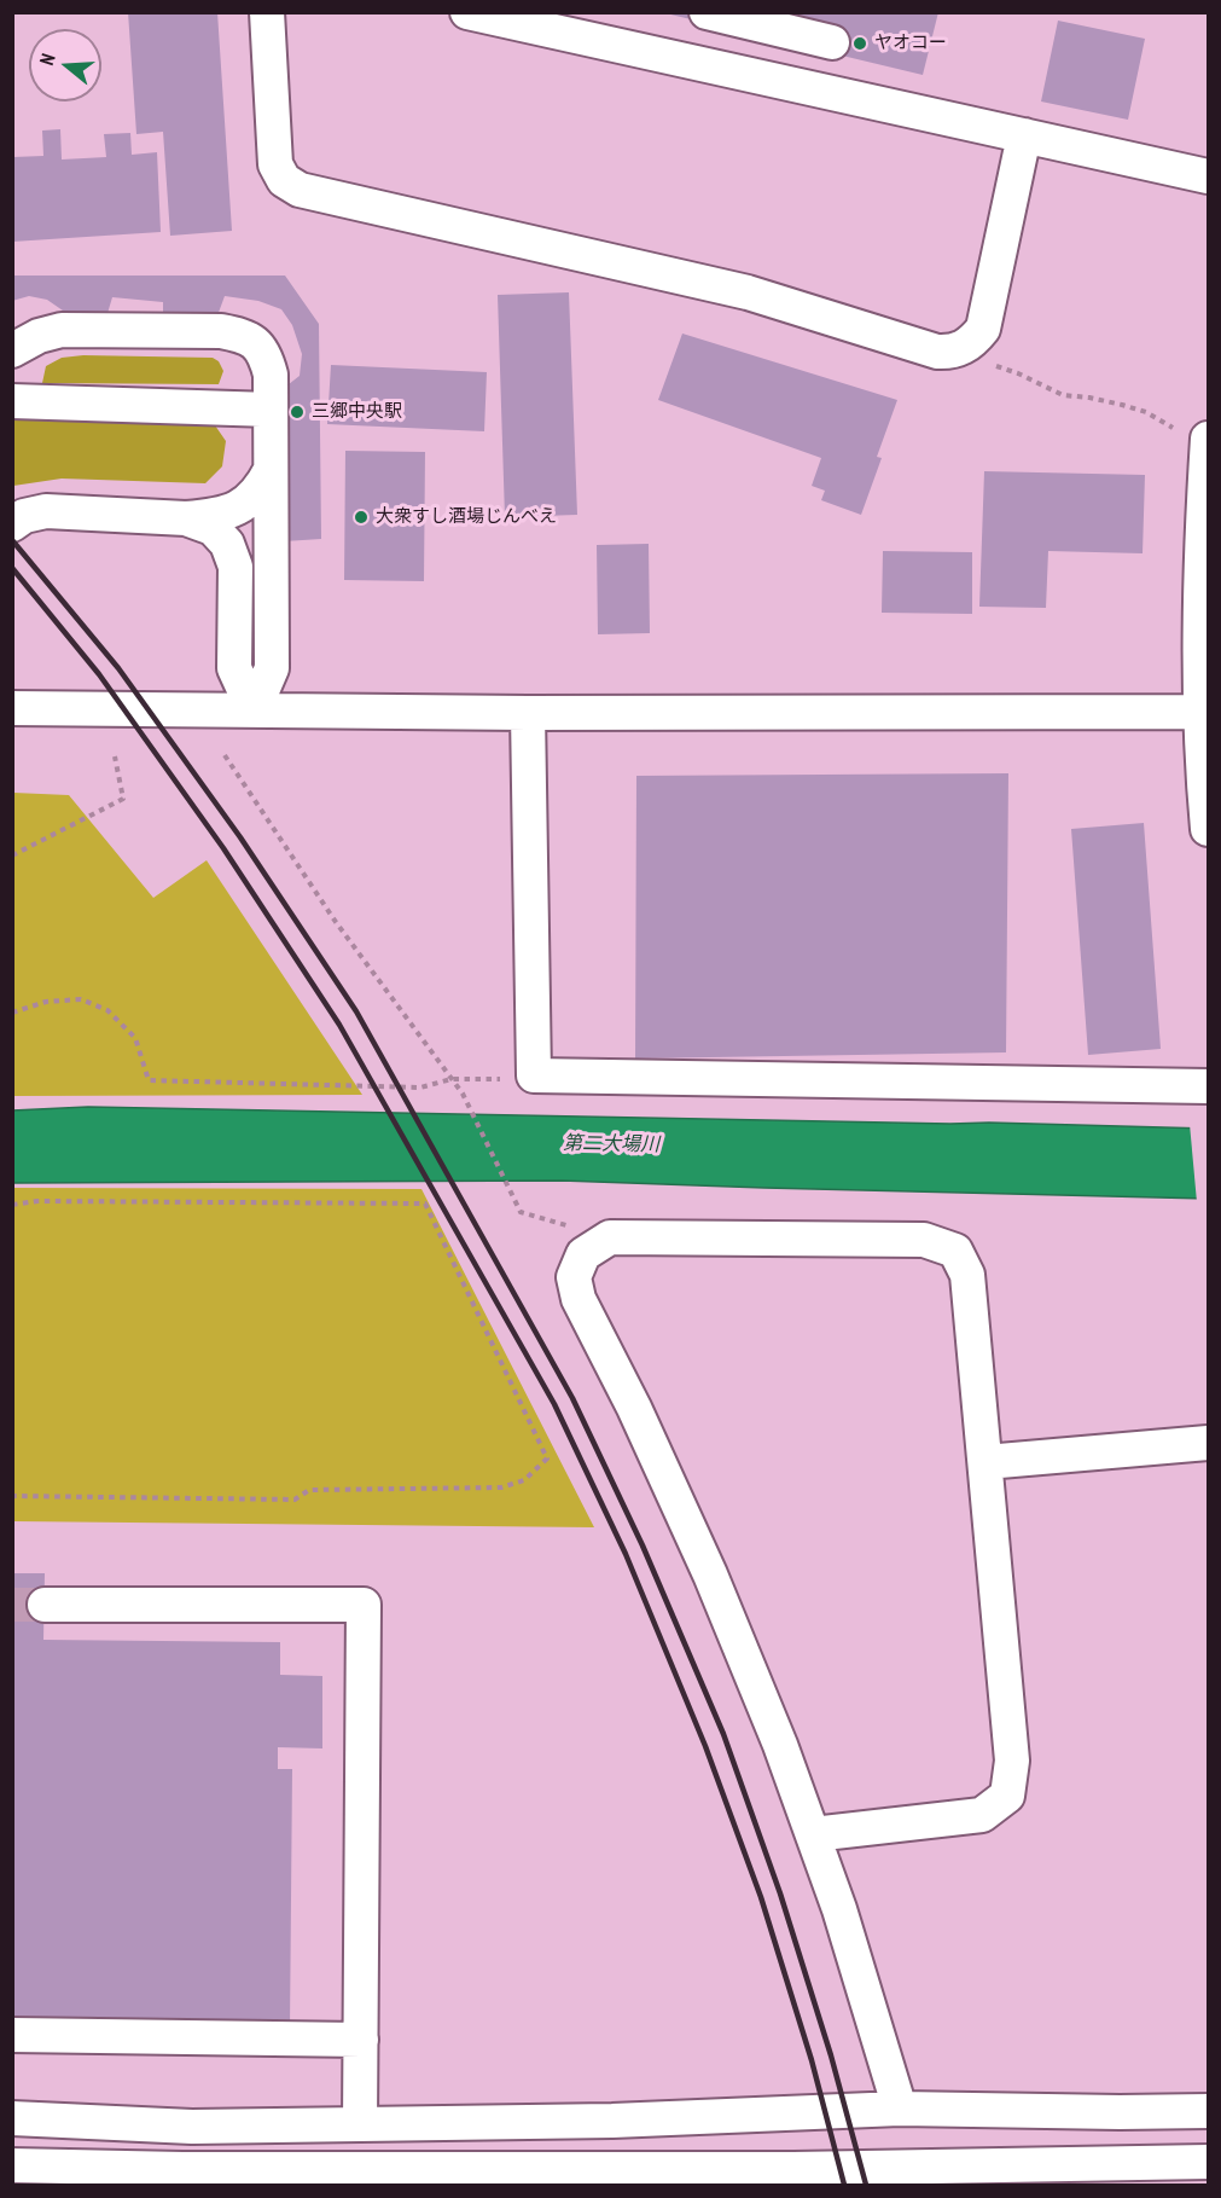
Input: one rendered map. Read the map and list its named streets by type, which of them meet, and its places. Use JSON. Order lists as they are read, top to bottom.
{
  "water": ["第二大場川"],
  "places": ["ヤオコー", "三郷中央駅", "大衆すし酒場じんべえ"],
  "north": "left"
}
